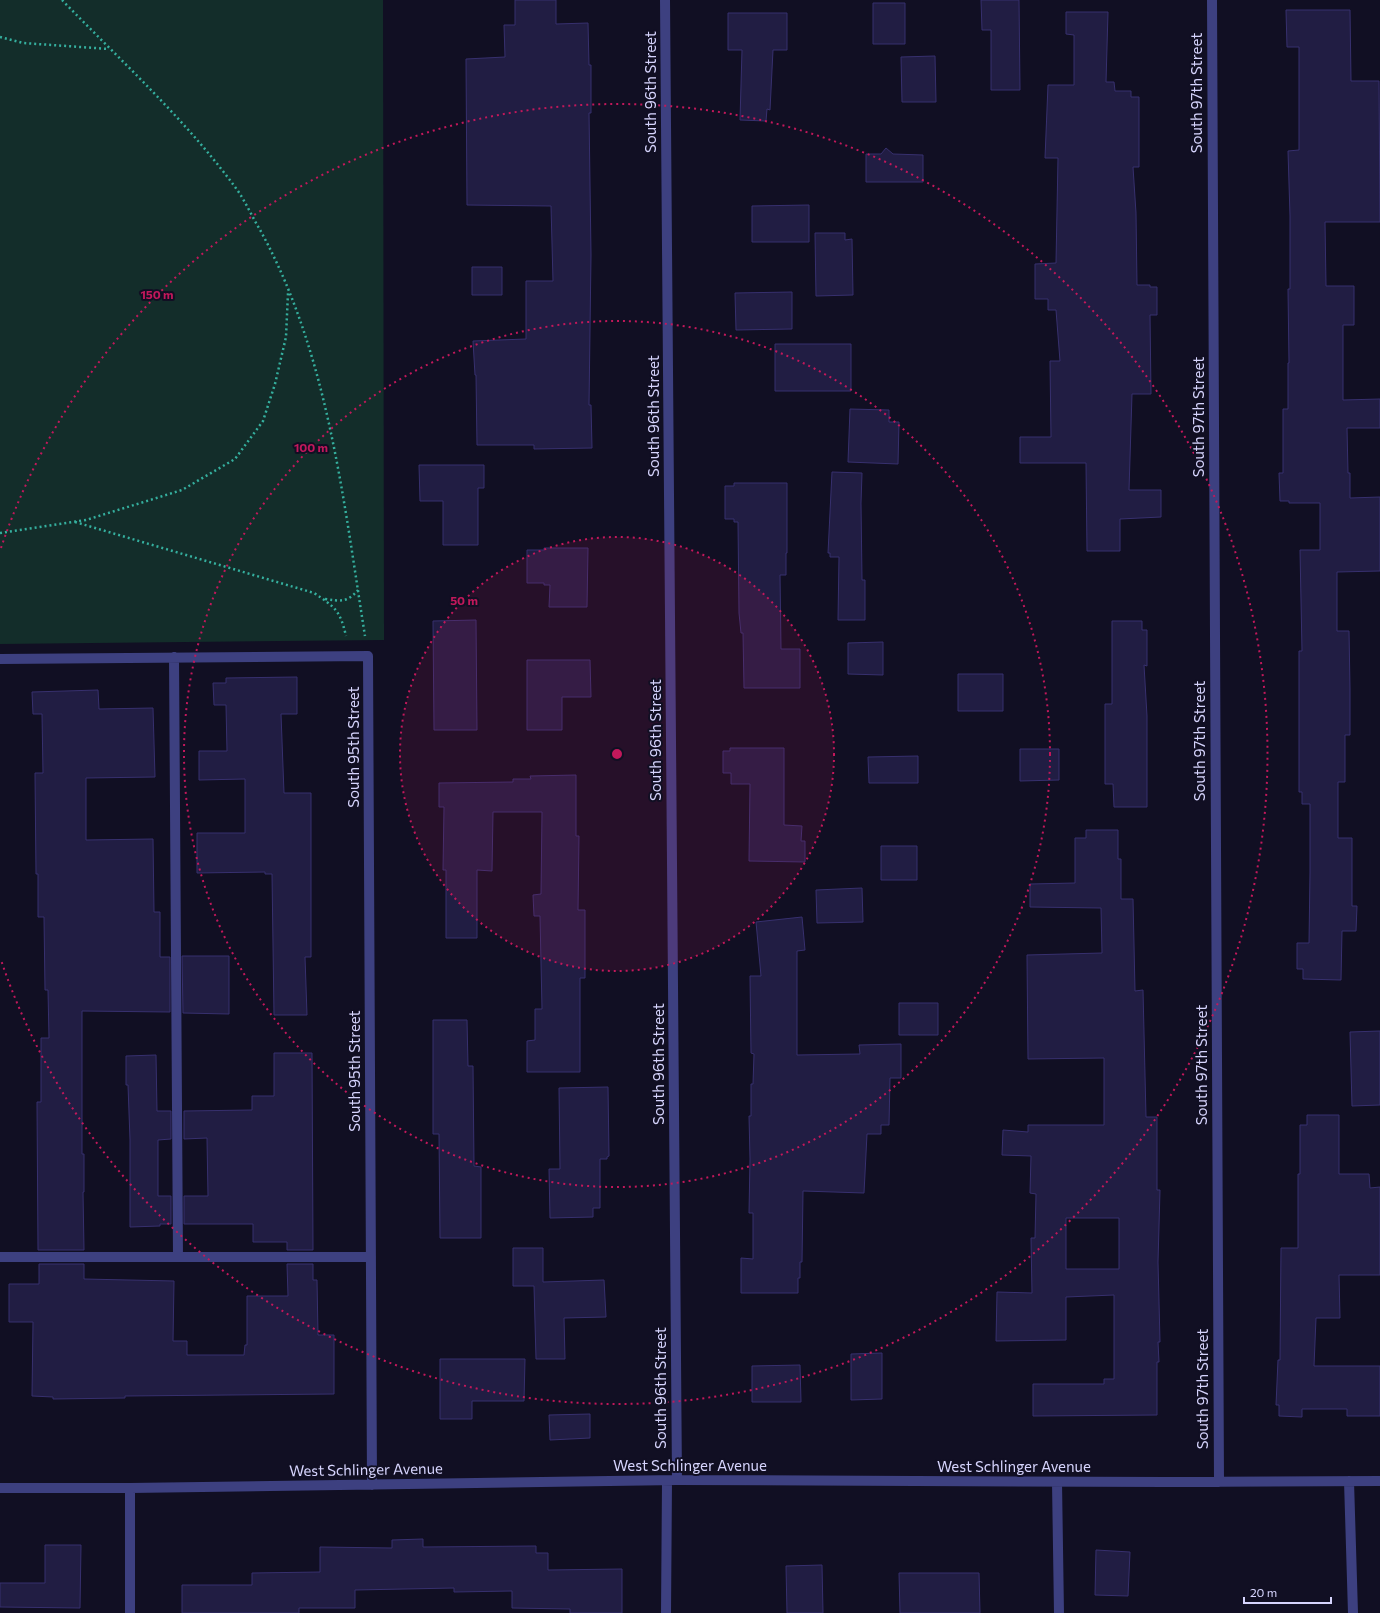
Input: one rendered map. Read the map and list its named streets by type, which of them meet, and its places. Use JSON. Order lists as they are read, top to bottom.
{
  "streets": {
    "street": [
      "South 96th Street",
      "South 97th Street",
      "South 95th Street",
      "West Schlinger Avenue"
    ]
  },
  "crossings": [
    ["South 96th Street", "West Schlinger Avenue"],
    ["South 97th Street", "West Schlinger Avenue"],
    ["South 95th Street", "West Schlinger Avenue"]
  ],
  "scale_bar": "20 m",
  "rings": ["150 m", "100 m", "50 m"]
}
